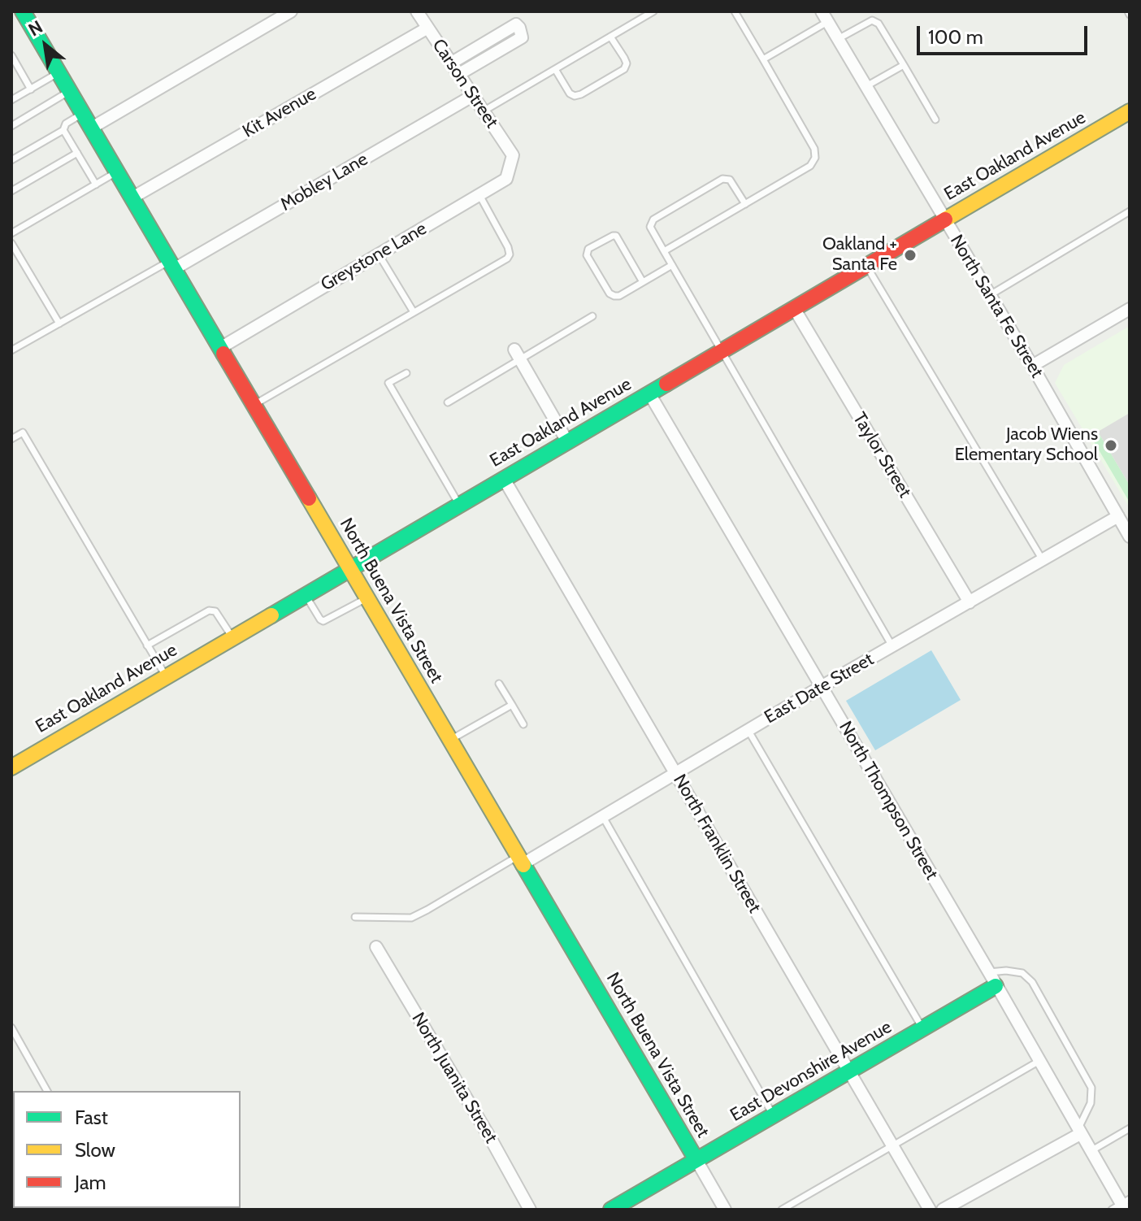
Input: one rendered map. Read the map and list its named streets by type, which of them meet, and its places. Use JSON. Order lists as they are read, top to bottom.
{
  "streets": {
    "street": [
      "Carson Street",
      "Kit Avenue",
      "East Oakland Avenue",
      "Mobley Lane",
      "Greystone Lane",
      "North Santa Fe Street",
      "Taylor Street",
      "North Buena Vista Street",
      "East Date Street",
      "North Thompson Street",
      "North Franklin Street",
      "East Devonshire Avenue",
      "North Juanita Street"
    ]
  },
  "crossings": [
    ["Carson Street", "Kit Avenue"],
    ["Carson Street", "Mobley Lane"],
    ["Carson Street", "Greystone Lane"],
    ["Kit Avenue", "North Buena Vista Street"],
    ["East Oakland Avenue", "North Santa Fe Street"],
    ["East Oakland Avenue", "Taylor Street"],
    ["East Oakland Avenue", "North Buena Vista Street"],
    ["East Oakland Avenue", "North Thompson Street"],
    ["East Oakland Avenue", "North Franklin Street"],
    ["Mobley Lane", "North Buena Vista Street"],
    ["Greystone Lane", "North Buena Vista Street"],
    ["North Santa Fe Street", "East Date Street"],
    ["Taylor Street", "East Date Street"],
    ["North Buena Vista Street", "East Date Street"],
    ["North Buena Vista Street", "East Devonshire Avenue"],
    ["East Date Street", "North Thompson Street"],
    ["East Date Street", "North Franklin Street"],
    ["North Thompson Street", "East Devonshire Avenue"],
    ["North Franklin Street", "East Devonshire Avenue"]
  ],
  "places": ["Oakland + Santa Fe", "Jacob Wiens Elementary School"],
  "legend": ["Fast", "Slow", "Jam"],
  "scale_bar": "100 m",
  "north": "top left"
}
